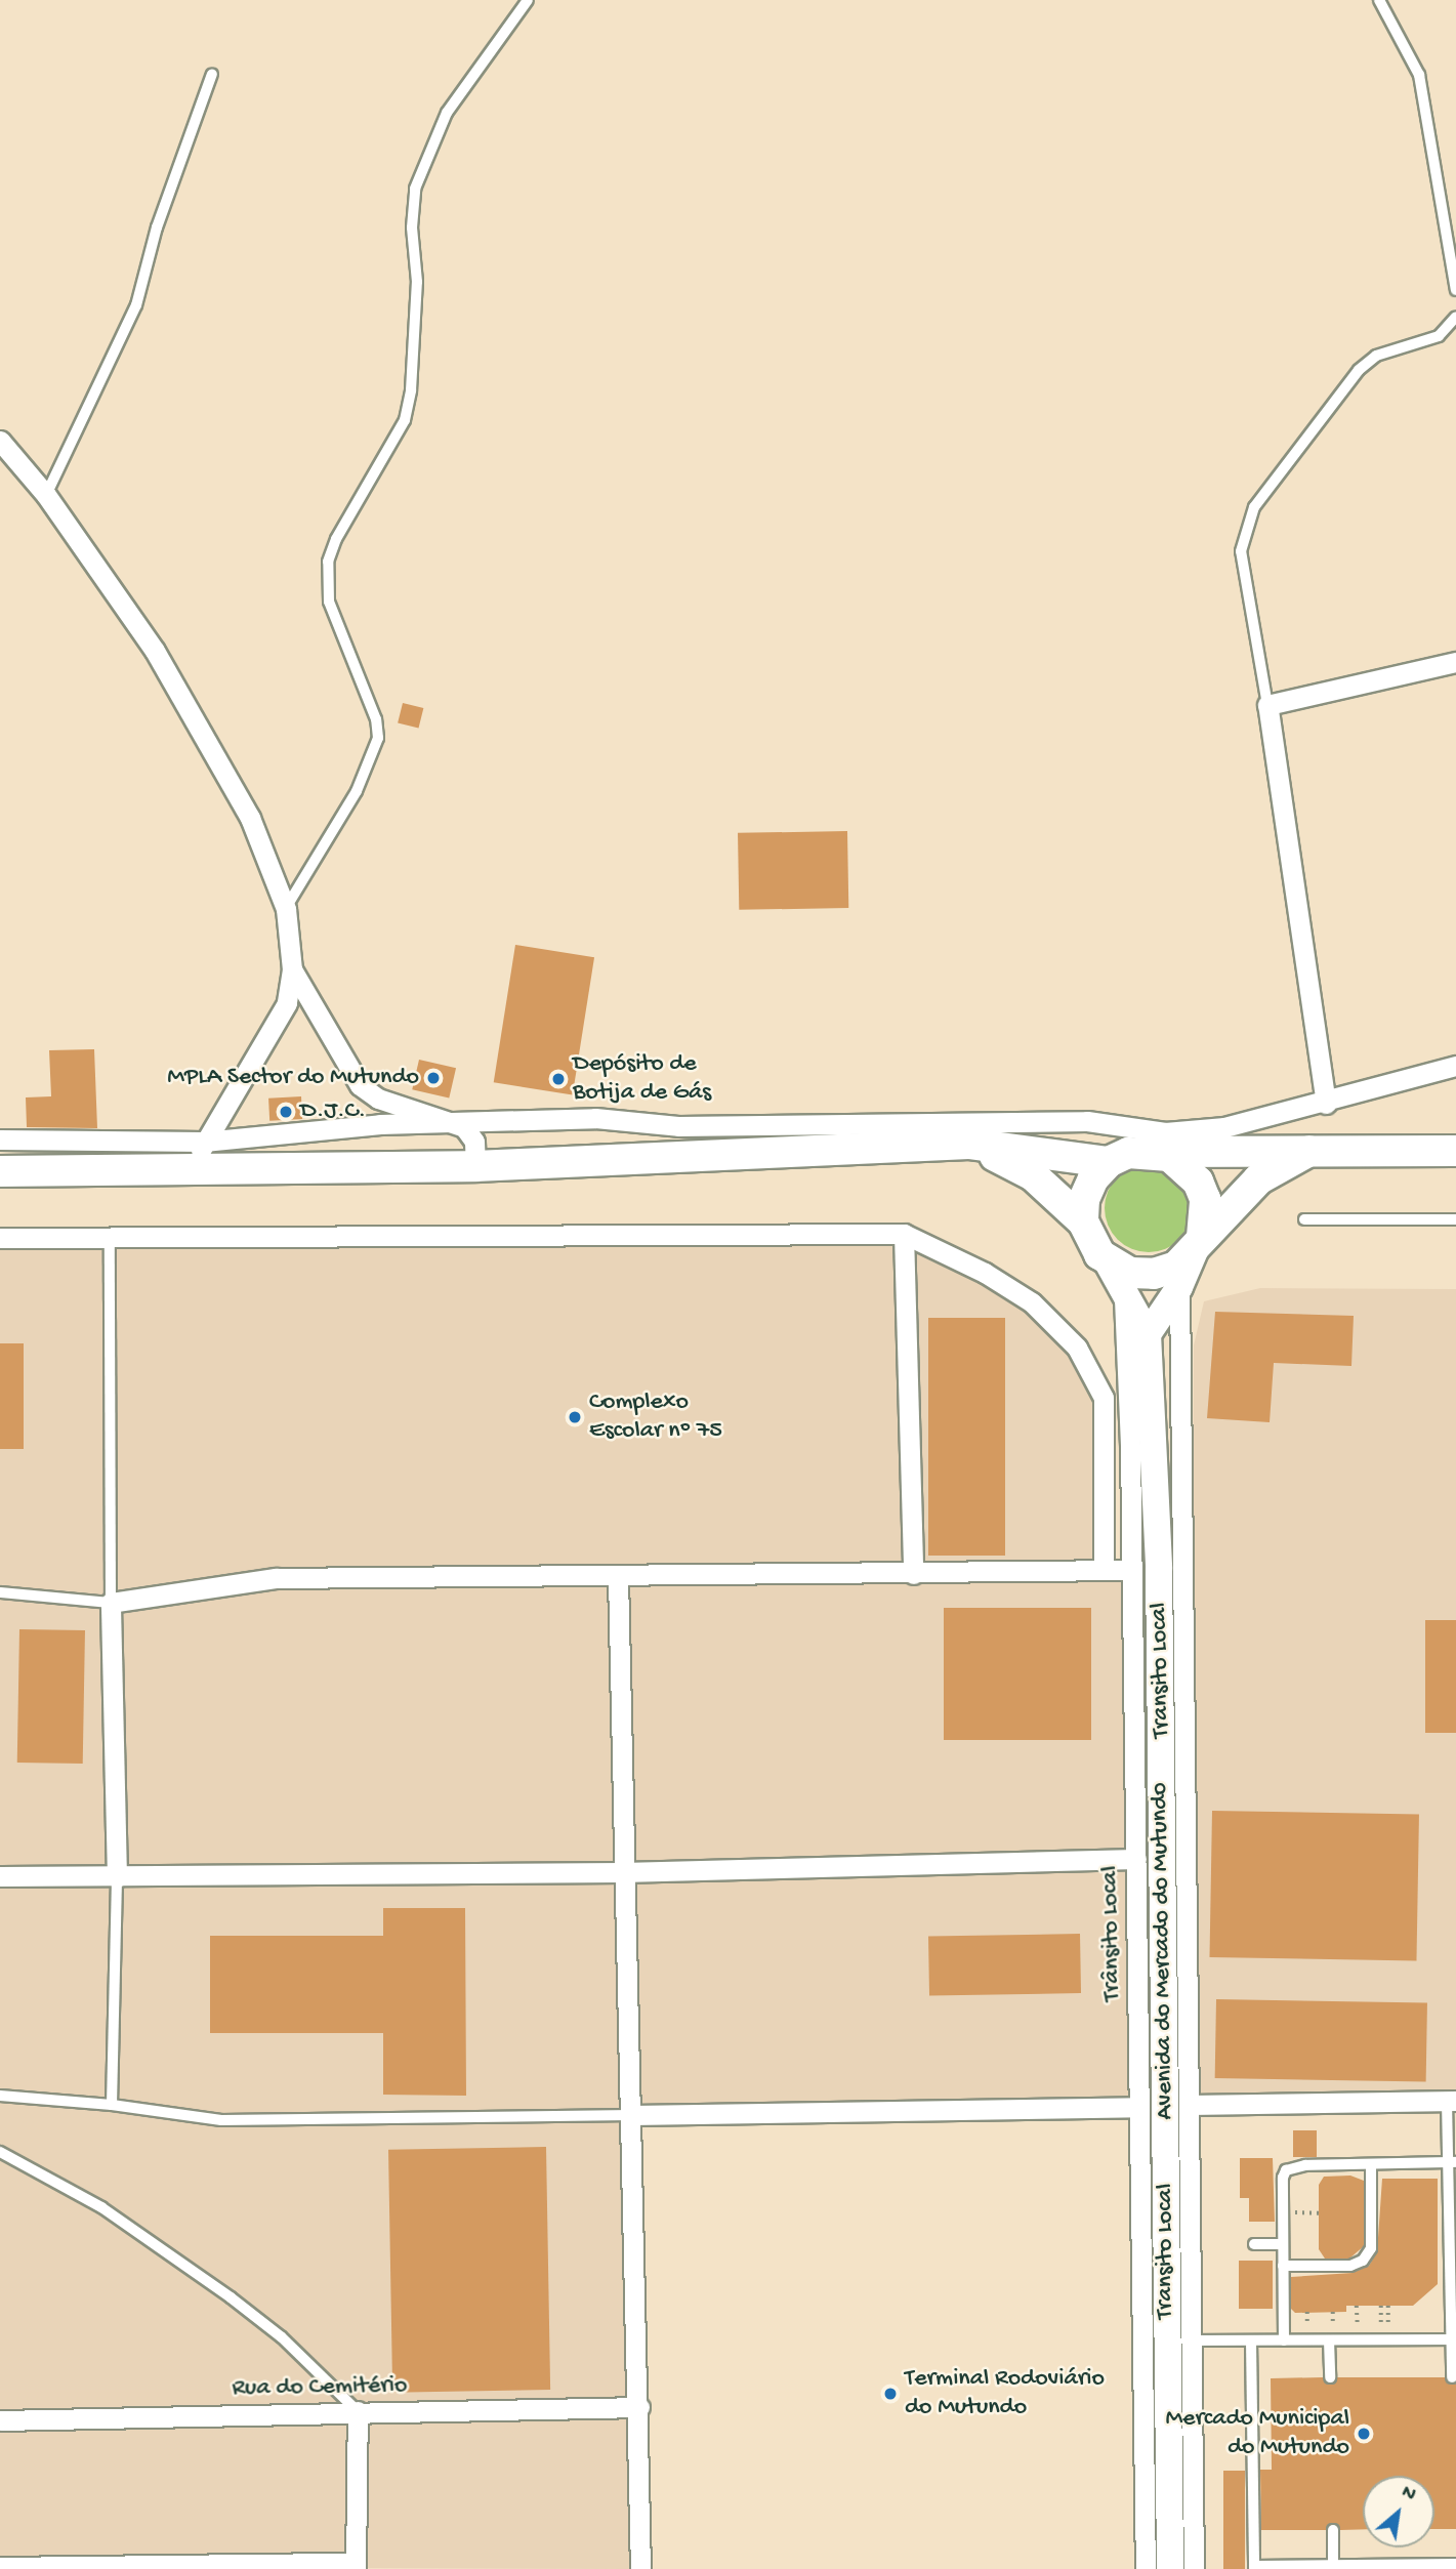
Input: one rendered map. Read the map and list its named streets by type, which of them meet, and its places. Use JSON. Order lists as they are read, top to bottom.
{
  "streets": {
    "main road": ["Avenida do Mercado do Mutundo"],
    "street": ["Transito Local", "Trânsito Local", "Rua do Cemitério"]
  },
  "places": [
    "MPLA Sector do Mutundo",
    "Depósito de Botija de Gás",
    "D.J.C.",
    "Complexo Escolar nº 75",
    "Terminal Rodoviário do Mutundo",
    "Mercado Municipal do Mutundo"
  ],
  "north": "top right"
}
